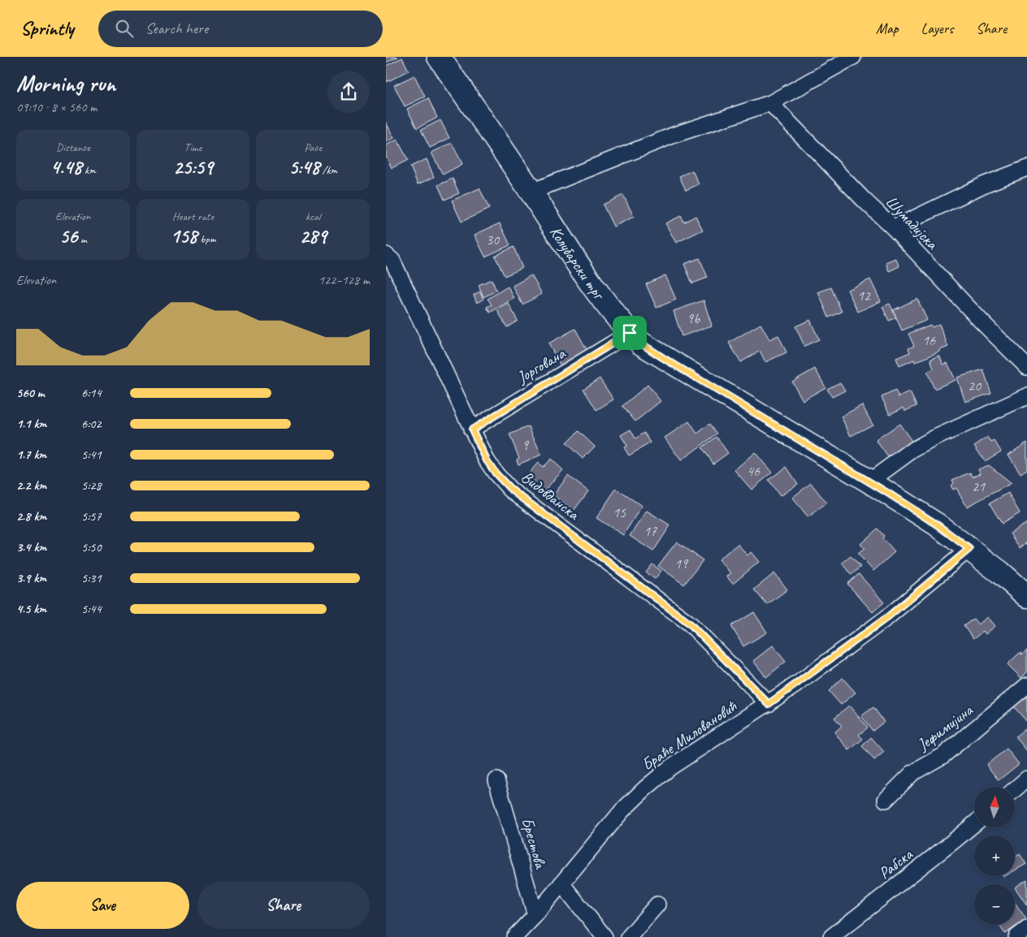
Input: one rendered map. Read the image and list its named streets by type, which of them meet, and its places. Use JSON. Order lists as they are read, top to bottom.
{
  "streets": {
    "street": [
      "Шумадијска",
      "Колубарски трг",
      "Јоргована",
      "Видовданска",
      "Јефимијина",
      "Браће Миловановић",
      "Брестова",
      "Рабска"
    ]
  },
  "crossings": [
    ["Колубарски трг", "Јоргована"],
    ["Колубарски трг", "Браће Миловановић"],
    ["Јоргована", "Видовданска"],
    ["Видовданска", "Браће Миловановић"],
    ["Браће Миловановић", "Брестова"]
  ],
  "house_numbers": [
    "30",
    "12",
    "9b",
    "16",
    "20",
    "9",
    "46",
    "21",
    "15",
    "17",
    "19"
  ],
  "north": "top",
  "page": {
    "header": "Sprintly",
    "search": "Search here",
    "nav": ["Map", "Layers", "Share"],
    "heading": ["Morning run", "09:10 · 8 × 560 m"],
    "stats": [
      ["Distance", "4.48 km"],
      ["Time", "25:59"],
      ["Pace", "5:48 /km"],
      ["Elevation", "56 m"],
      ["Heart rate", "158 bpm"],
      ["kcal", "289"]
    ],
    "chart": ["Elevation", "122–128 m"],
    "list": [
      {
        "name": "560 m",
        "note": "6:14"
      },
      {
        "name": "1.1 km",
        "note": "6:02"
      },
      {
        "name": "1.7 km",
        "note": "5:41"
      },
      {
        "name": "2.2 km",
        "note": "5:28"
      },
      {
        "name": "2.8 km",
        "note": "5:57"
      },
      {
        "name": "3.4 km",
        "note": "5:50"
      },
      {
        "name": "3.9 km",
        "note": "5:31"
      },
      {
        "name": "4.5 km",
        "note": "5:44"
      }
    ],
    "map_buttons": ["+", "−"],
    "buttons": ["Save", "Share"]
  }
}
